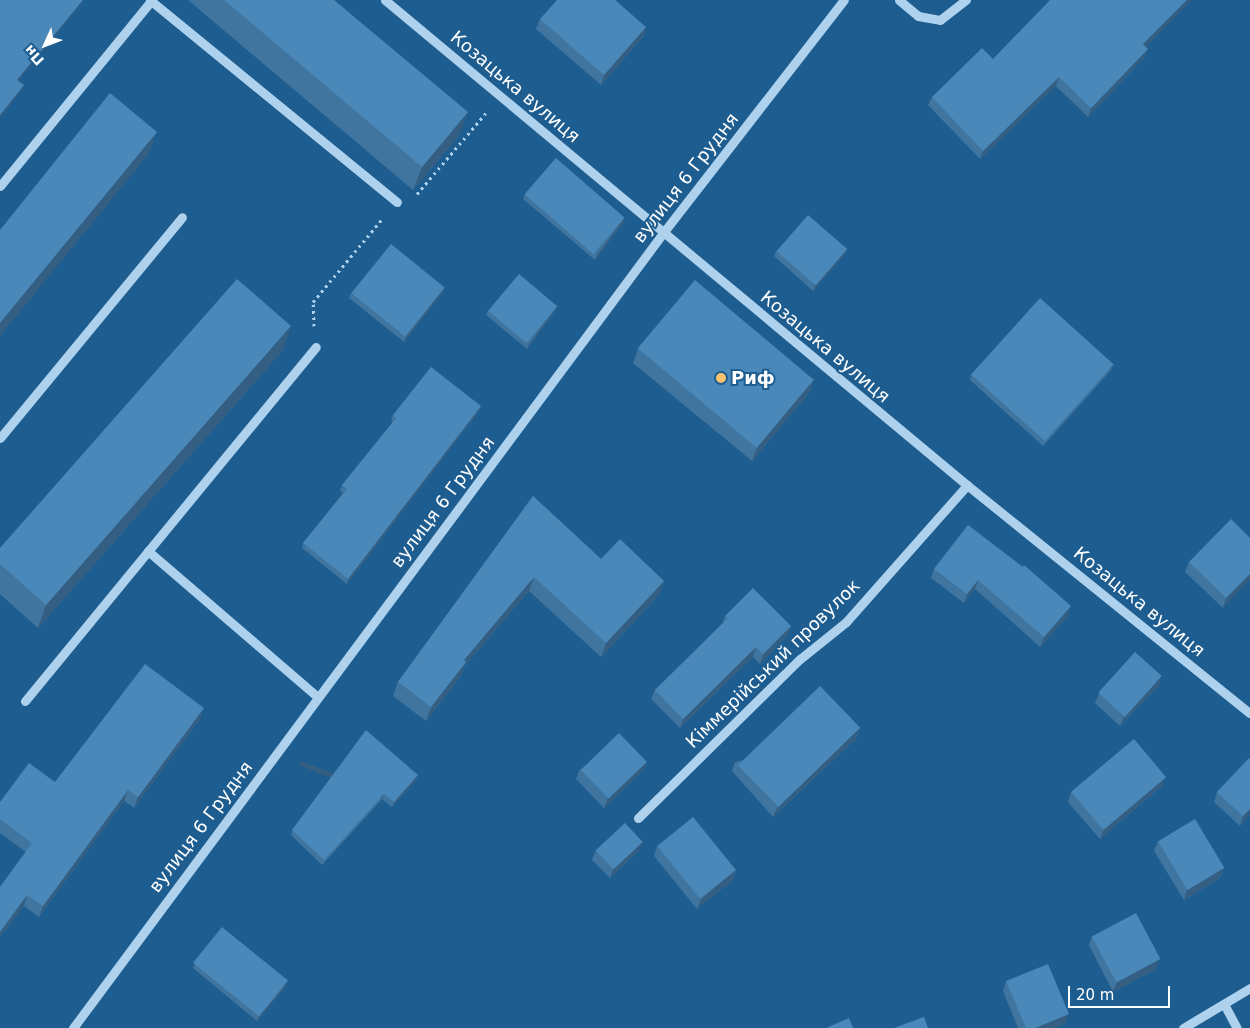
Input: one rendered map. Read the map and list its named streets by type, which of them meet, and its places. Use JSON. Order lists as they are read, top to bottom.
{
  "streets": {
    "street": ["Козацька вулиця", "вулиця 6 Грудня", "Кіммерійський провулок"]
  },
  "crossings": [
    ["Козацька вулиця", "вулиця 6 Грудня"],
    ["Козацька вулиця", "Кіммерійський провулок"]
  ],
  "places": ["Риф"],
  "scale_bar": "20 m",
  "north": "bottom left"
}
